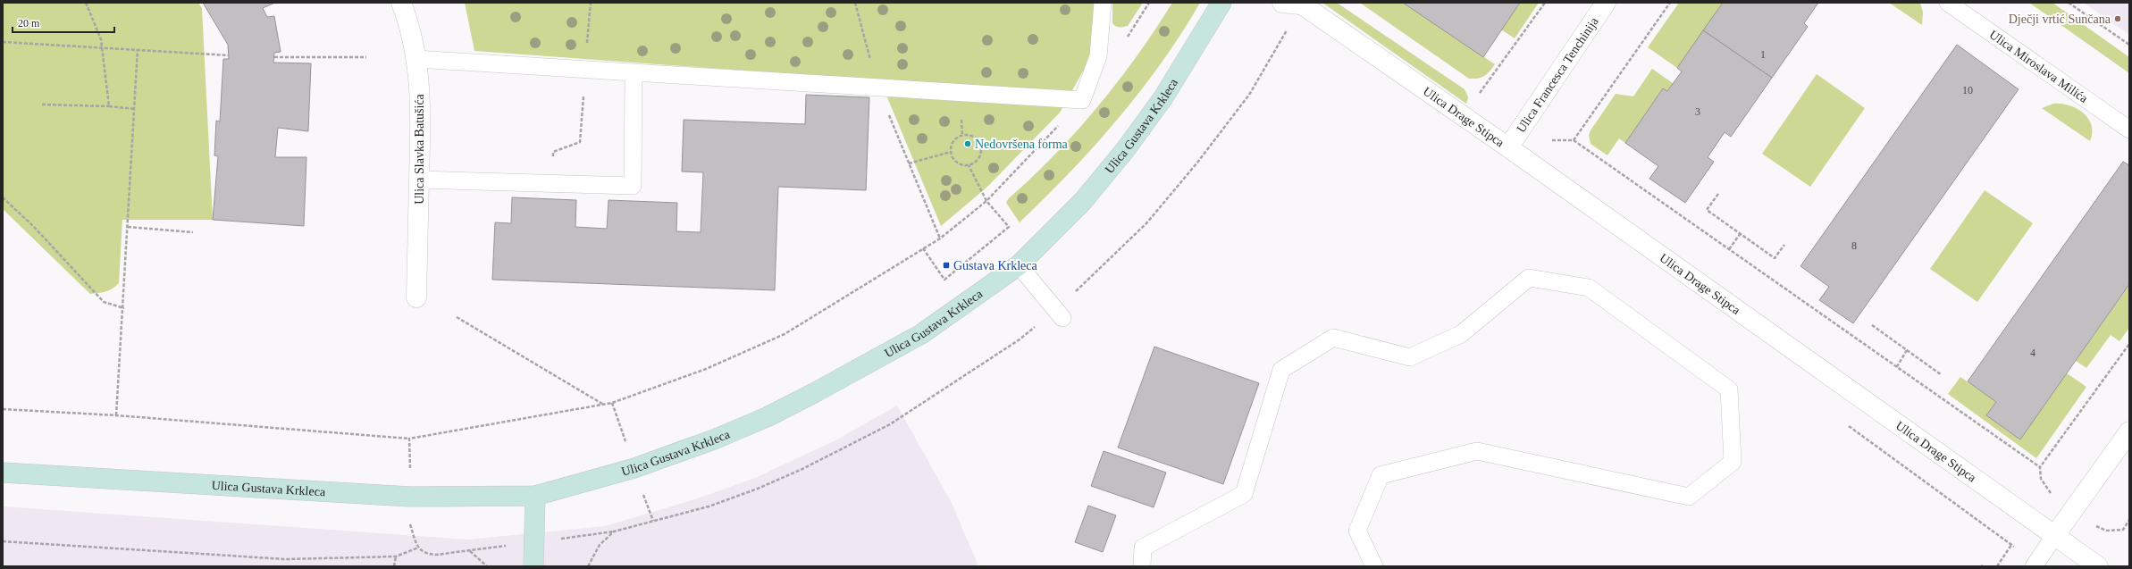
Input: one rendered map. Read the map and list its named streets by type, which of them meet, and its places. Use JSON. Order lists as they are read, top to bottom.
{
  "streets": {
    "street": [
      "Ulica Francesca Tenchinija",
      "Ulica Drage Stipca",
      "Ulica Gustava Krkleca",
      "Ulica Slavka Batušića"
    ],
    "lane": ["Ulica Miroslava Milića"]
  },
  "crossings": [
    ["Ulica Francesca Tenchinija", "Ulica Drage Stipca"]
  ],
  "places": {
    "other": ["Dječji vrtić Sunčana", "Nedovršena forma"],
    "transit": ["Gustava Krkleca"]
  },
  "house_numbers": [
    "1",
    "10",
    "3",
    "8",
    "4"
  ],
  "scale_bar": "20 m"
}
